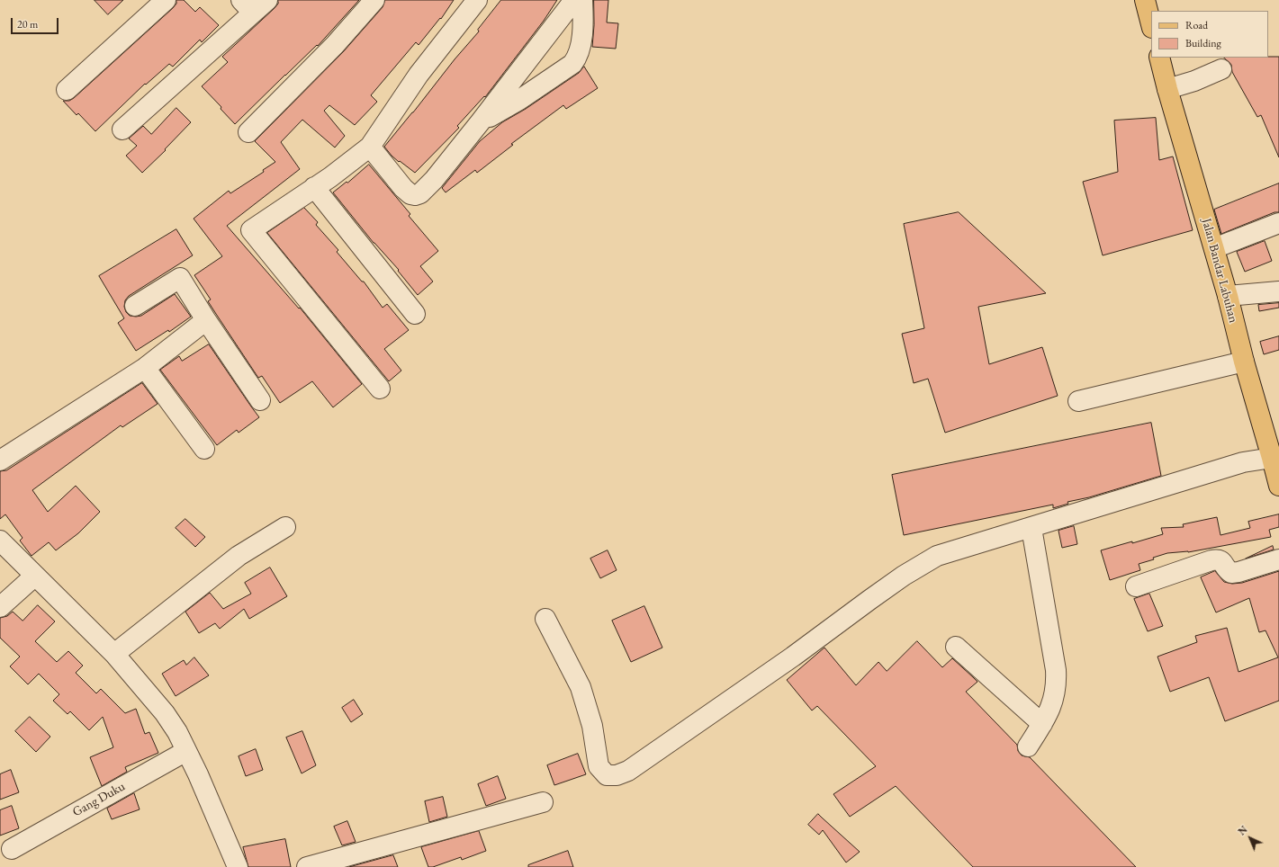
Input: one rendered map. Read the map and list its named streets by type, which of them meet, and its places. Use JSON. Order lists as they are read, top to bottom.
{
  "streets": {
    "main road": ["Jalan Bandar Labuhan"],
    "street": ["Gang Duku"]
  },
  "legend": ["Road", "Building"],
  "scale_bar": "20 m",
  "north": "top left"
}
